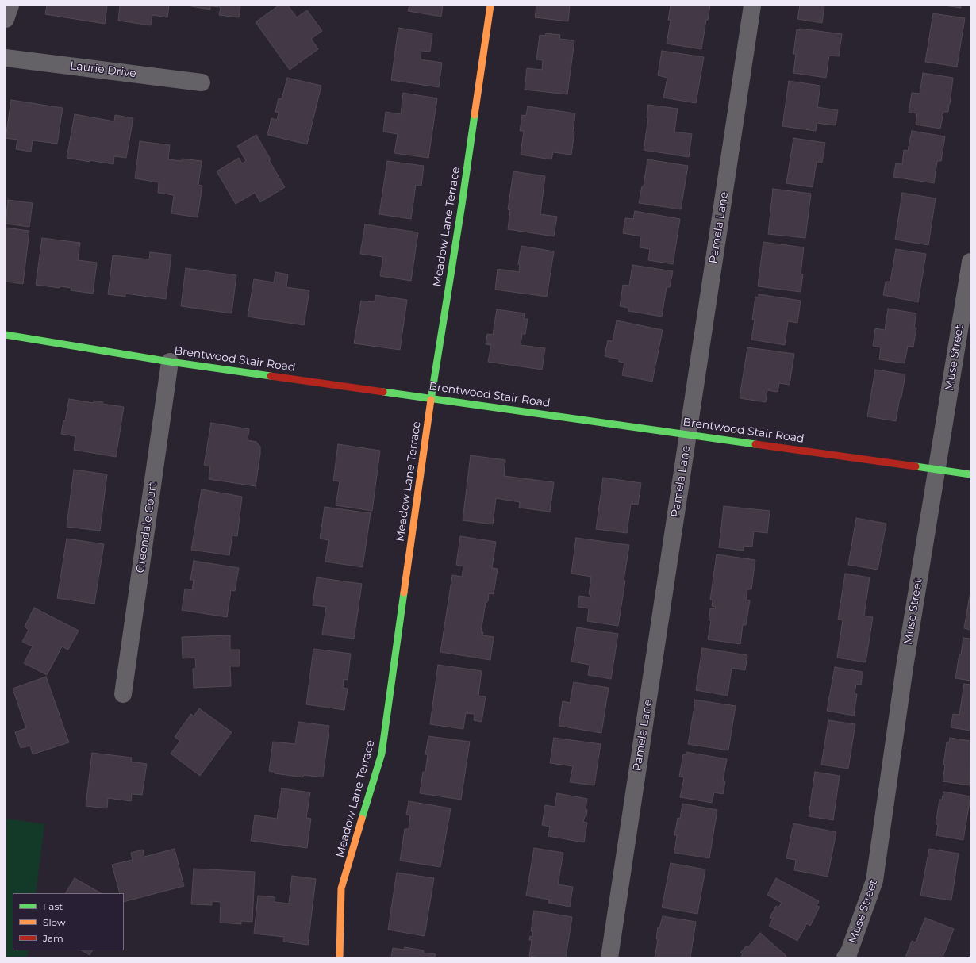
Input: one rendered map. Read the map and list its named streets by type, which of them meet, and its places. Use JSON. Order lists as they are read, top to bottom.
{
  "streets": {
    "main road": ["Meadow Lane Terrace", "Brentwood Stair Road"],
    "street": [
      "Laurie Drive",
      "Pamela Lane",
      "Muse Street",
      "Greendale Court"
    ]
  },
  "crossings": [
    ["Meadow Lane Terrace", "Brentwood Stair Road"],
    ["Pamela Lane", "Brentwood Stair Road"],
    ["Muse Street", "Brentwood Stair Road"],
    ["Brentwood Stair Road", "Greendale Court"]
  ],
  "legend": ["Fast", "Slow", "Jam"]
}
